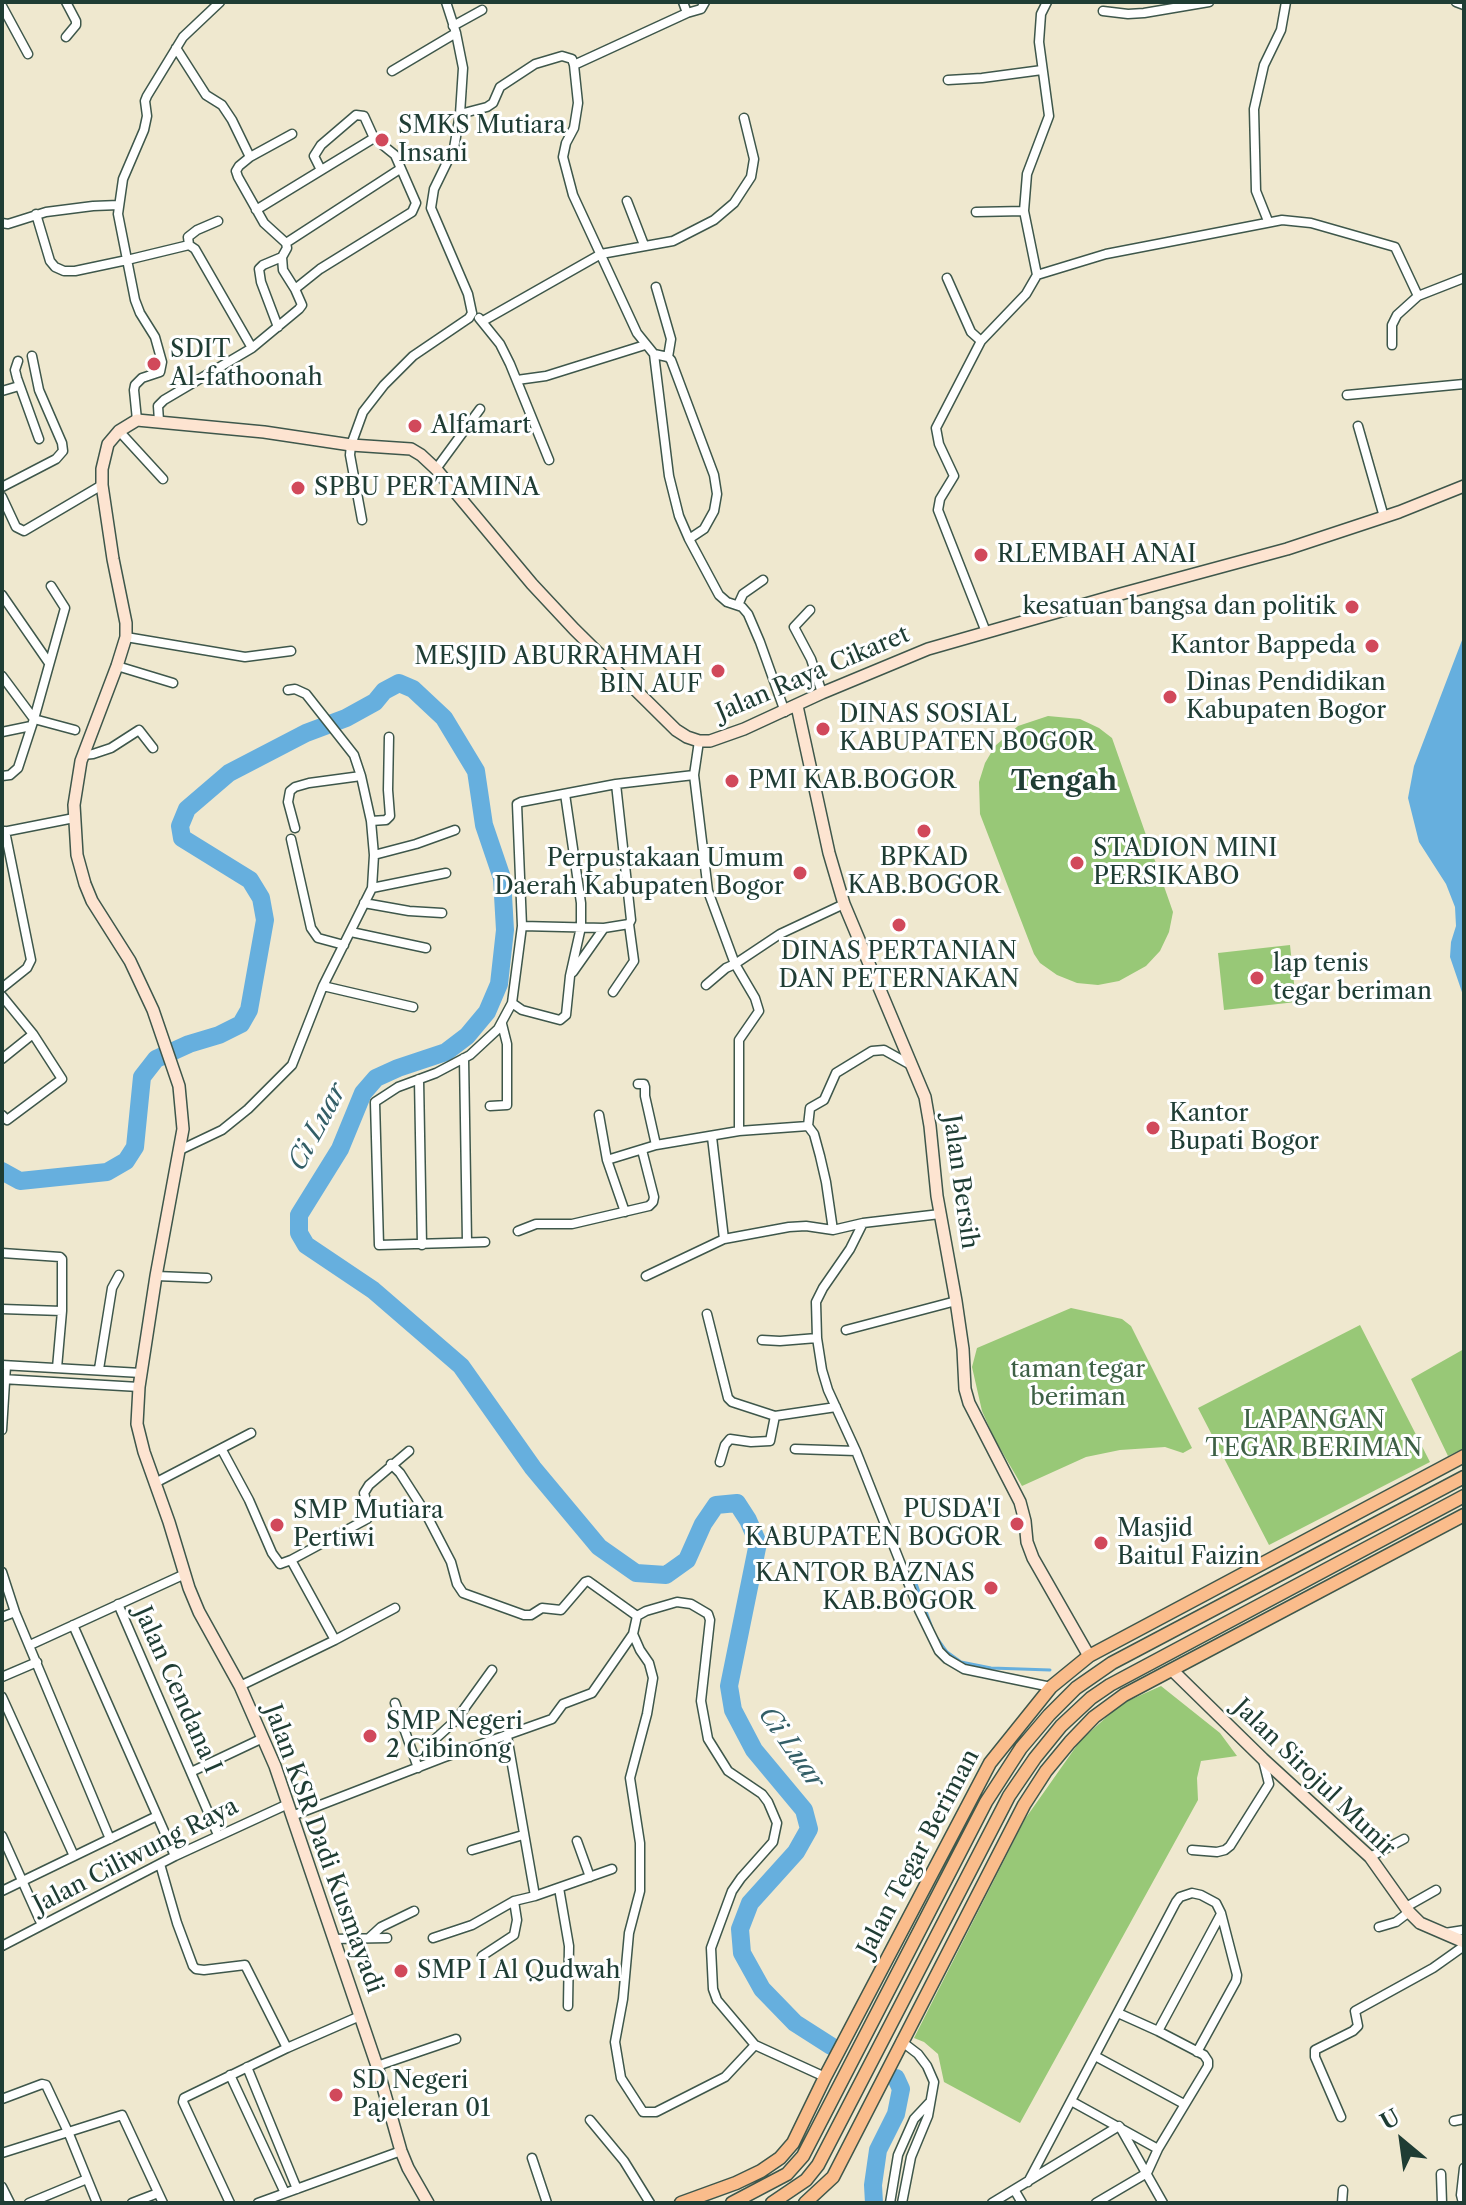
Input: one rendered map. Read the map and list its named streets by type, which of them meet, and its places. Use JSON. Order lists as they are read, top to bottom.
{
  "streets": {
    "main road": [
      "Jalan Raya Cikaret",
      "Jalan Bersih",
      "Jalan Sirojul Munir",
      "Jalan KSR Dadi Kusmayadi",
      "Jalan Tegar Beriman"
    ],
    "street": ["Jalan Cendana I", "Jalan Ciliwung Raya"]
  },
  "crossings": [
    ["Jalan Raya Cikaret", "Jalan Bersih"],
    ["Jalan Bersih", "Jalan Tegar Beriman"],
    ["Jalan Cendana I", "Jalan Ciliwung Raya"],
    ["Jalan KSR Dadi Kusmayadi", "Jalan Ciliwung Raya"]
  ],
  "districts": ["Tengah"],
  "water": ["Ci Luar"],
  "parks": ["taman tegar beriman", "LAPANGAN TEGAR BERIMAN"],
  "places": [
    "SMKS Mutiara Insani",
    "SDIT Al-fathoonah",
    "Alfamart",
    "SPBU PERTAMINA",
    "RLEMBAH ANAI",
    "kesatuan bangsa dan politik",
    "Kantor Bappeda",
    "MESJID ABURRAHMAH BIN AUF",
    "Dinas Pendidikan Kabupaten Bogor",
    "DINAS SOSIAL KABUPATEN BOGOR",
    "PMI KAB.BOGOR",
    "BPKAD KAB.BOGOR",
    "STADION MINI PERSIKABO",
    "Perpustakaan Umum Daerah Kabupaten Bogor",
    "DINAS PERTANIAN DAN PETERNAKAN",
    "lap tenis tegar beriman",
    "Kantor Bupati Bogor",
    "PUSDA'I KABUPATEN BOGOR",
    "SMP Mutiara Pertiwi",
    "Masjid Baitul Faizin",
    "KANTOR BAZNAS KAB.BOGOR",
    "SMP Negeri 2 Cibinong",
    "SMP I Al Qudwah",
    "SD Negeri Pajeleran 01"
  ],
  "north": "top left"
}
